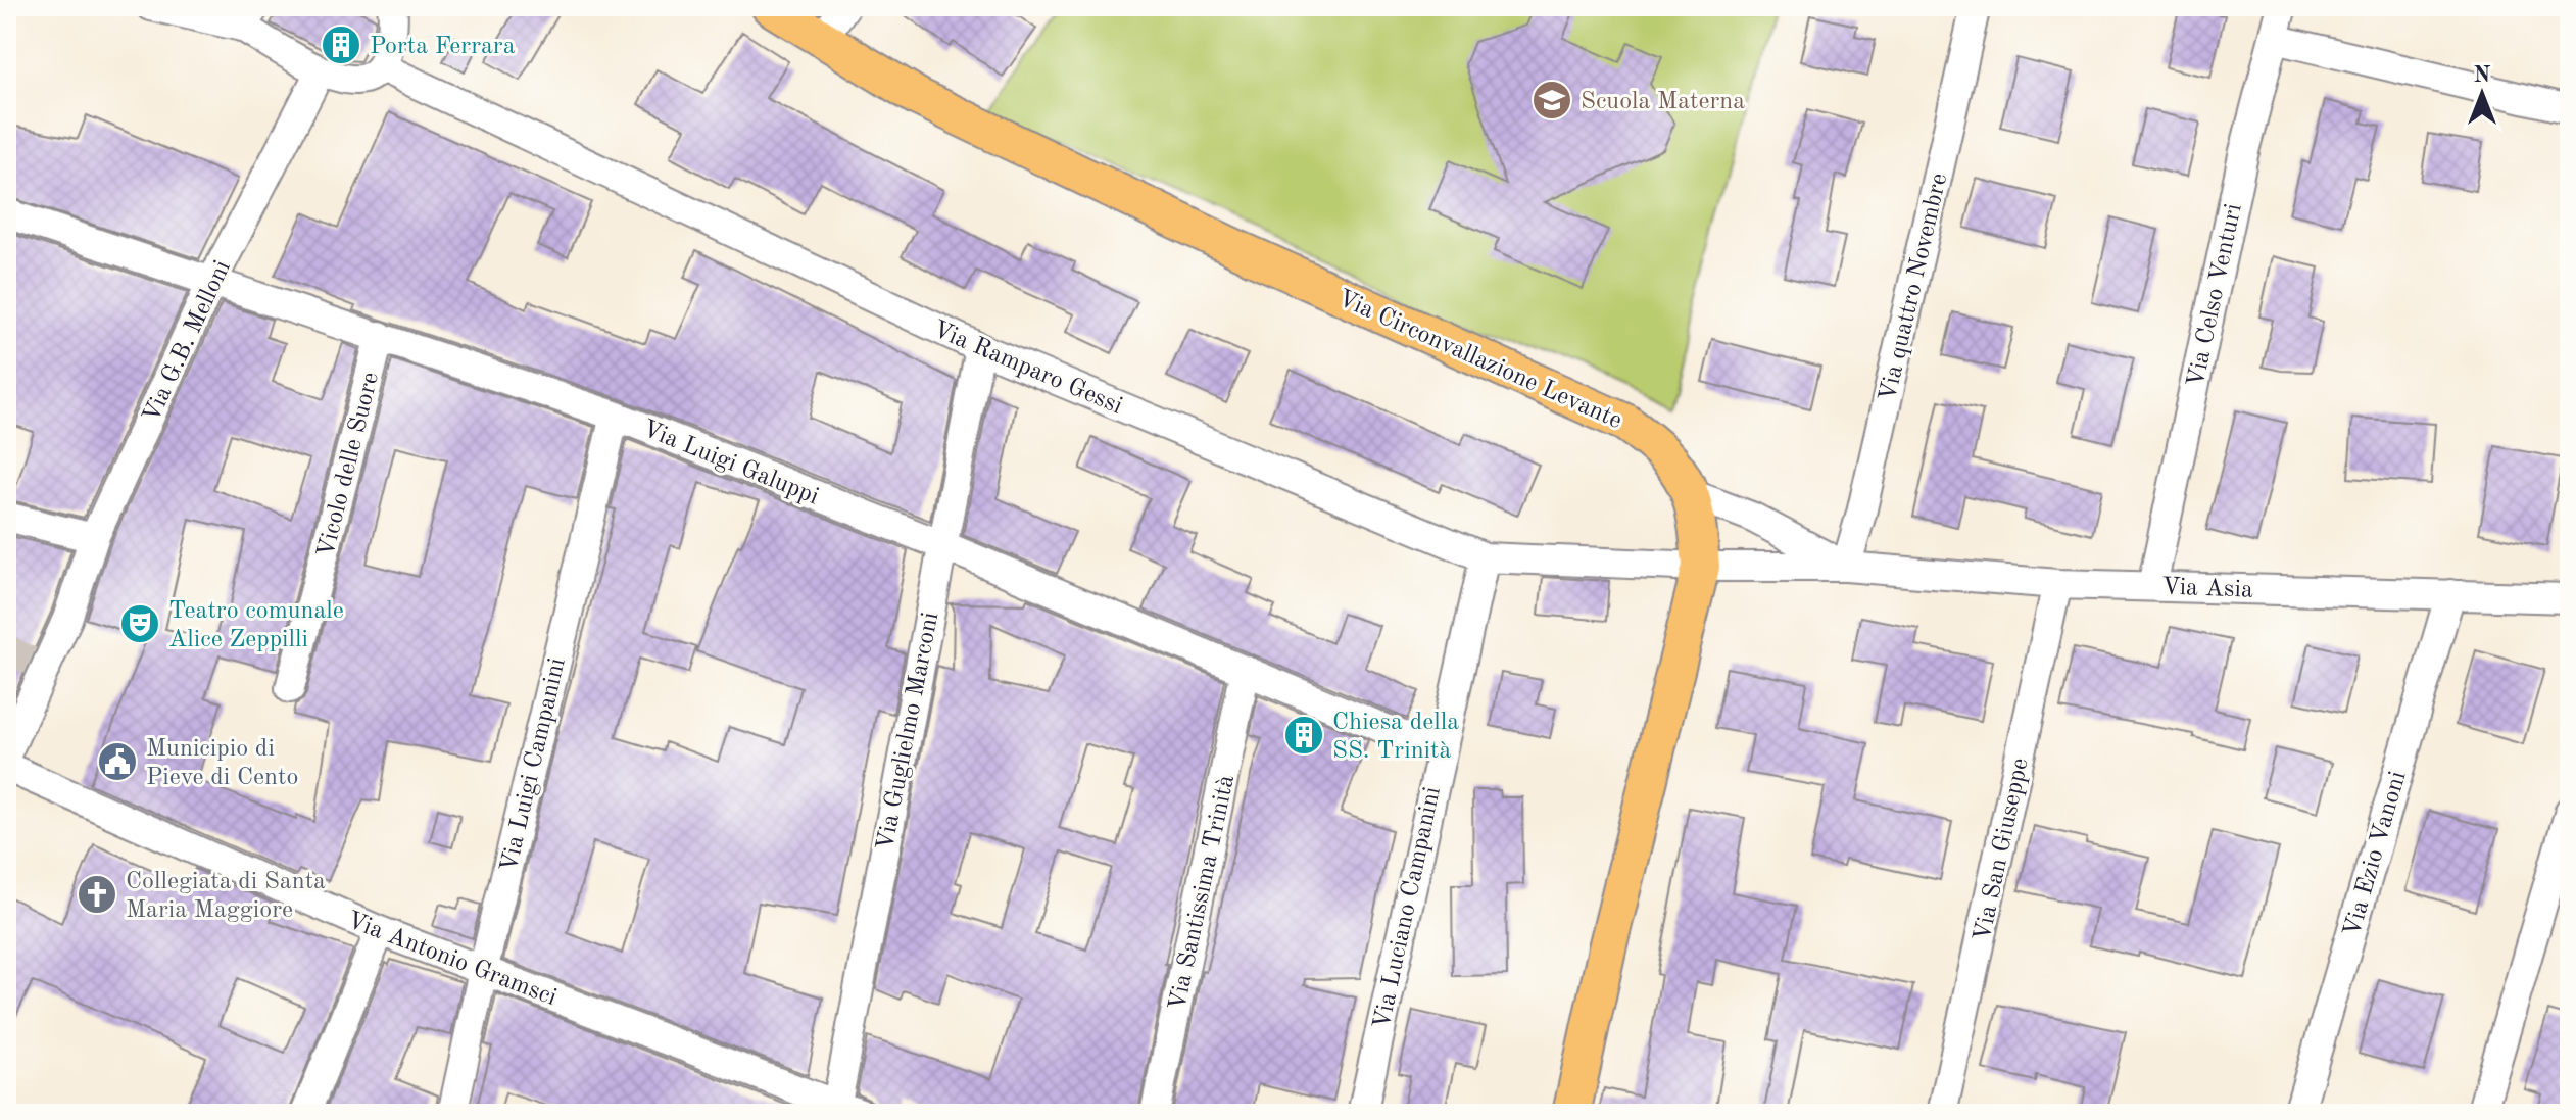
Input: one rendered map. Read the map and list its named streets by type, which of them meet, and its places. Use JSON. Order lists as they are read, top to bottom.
{
  "streets": {
    "main road": ["Via Circonvallazione Levante"],
    "street": [
      "Via quattro Novembre",
      "Via Celso Venturi",
      "Via G.B. Melloni",
      "Via Ramparo Gessi",
      "Via Luigi Galuppi",
      "Vicolo delle Suore",
      "Via Asia",
      "Via Guglielmo Marconi",
      "Via Luigi Campanini",
      "Via San Giuseppe",
      "Via Ezio Vanoni",
      "Via Santissima Trinità",
      "Via Luciano Campanini",
      "Via Antonio Gramsci"
    ]
  },
  "crossings": [
    ["Via quattro Novembre", "Via Asia"],
    ["Via Celso Venturi", "Via Asia"],
    ["Via G.B. Melloni", "Via Luigi Galuppi"],
    ["Via Circonvallazione Levante", "Via Ramparo Gessi"],
    ["Via Circonvallazione Levante", "Via Asia"],
    ["Via Ramparo Gessi", "Via Asia"],
    ["Via Ramparo Gessi", "Via Guglielmo Marconi"],
    ["Via Ramparo Gessi", "Via Luciano Campanini"],
    ["Via Luigi Galuppi", "Vicolo delle Suore"],
    ["Via Luigi Galuppi", "Via Guglielmo Marconi"],
    ["Via Luigi Galuppi", "Via Luigi Campanini"],
    ["Via Luigi Galuppi", "Via Santissima Trinità"],
    ["Via Luigi Galuppi", "Via Luciano Campanini"],
    ["Via Asia", "Via San Giuseppe"],
    ["Via Asia", "Via Ezio Vanoni"],
    ["Via Guglielmo Marconi", "Via Antonio Gramsci"],
    ["Via Luigi Campanini", "Via Antonio Gramsci"]
  ],
  "places": {
    "building": ["Porta Ferrara", "Chiesa della SS. Trinità"],
    "school or university": ["Scuola Materna"],
    "theatre": ["Teatro comunale Alice Zeppilli"],
    "public building": ["Municipio di Pieve di Cento"],
    "church": ["Collegiata di Santa Maria Maggiore"]
  },
  "north": "top"
}
